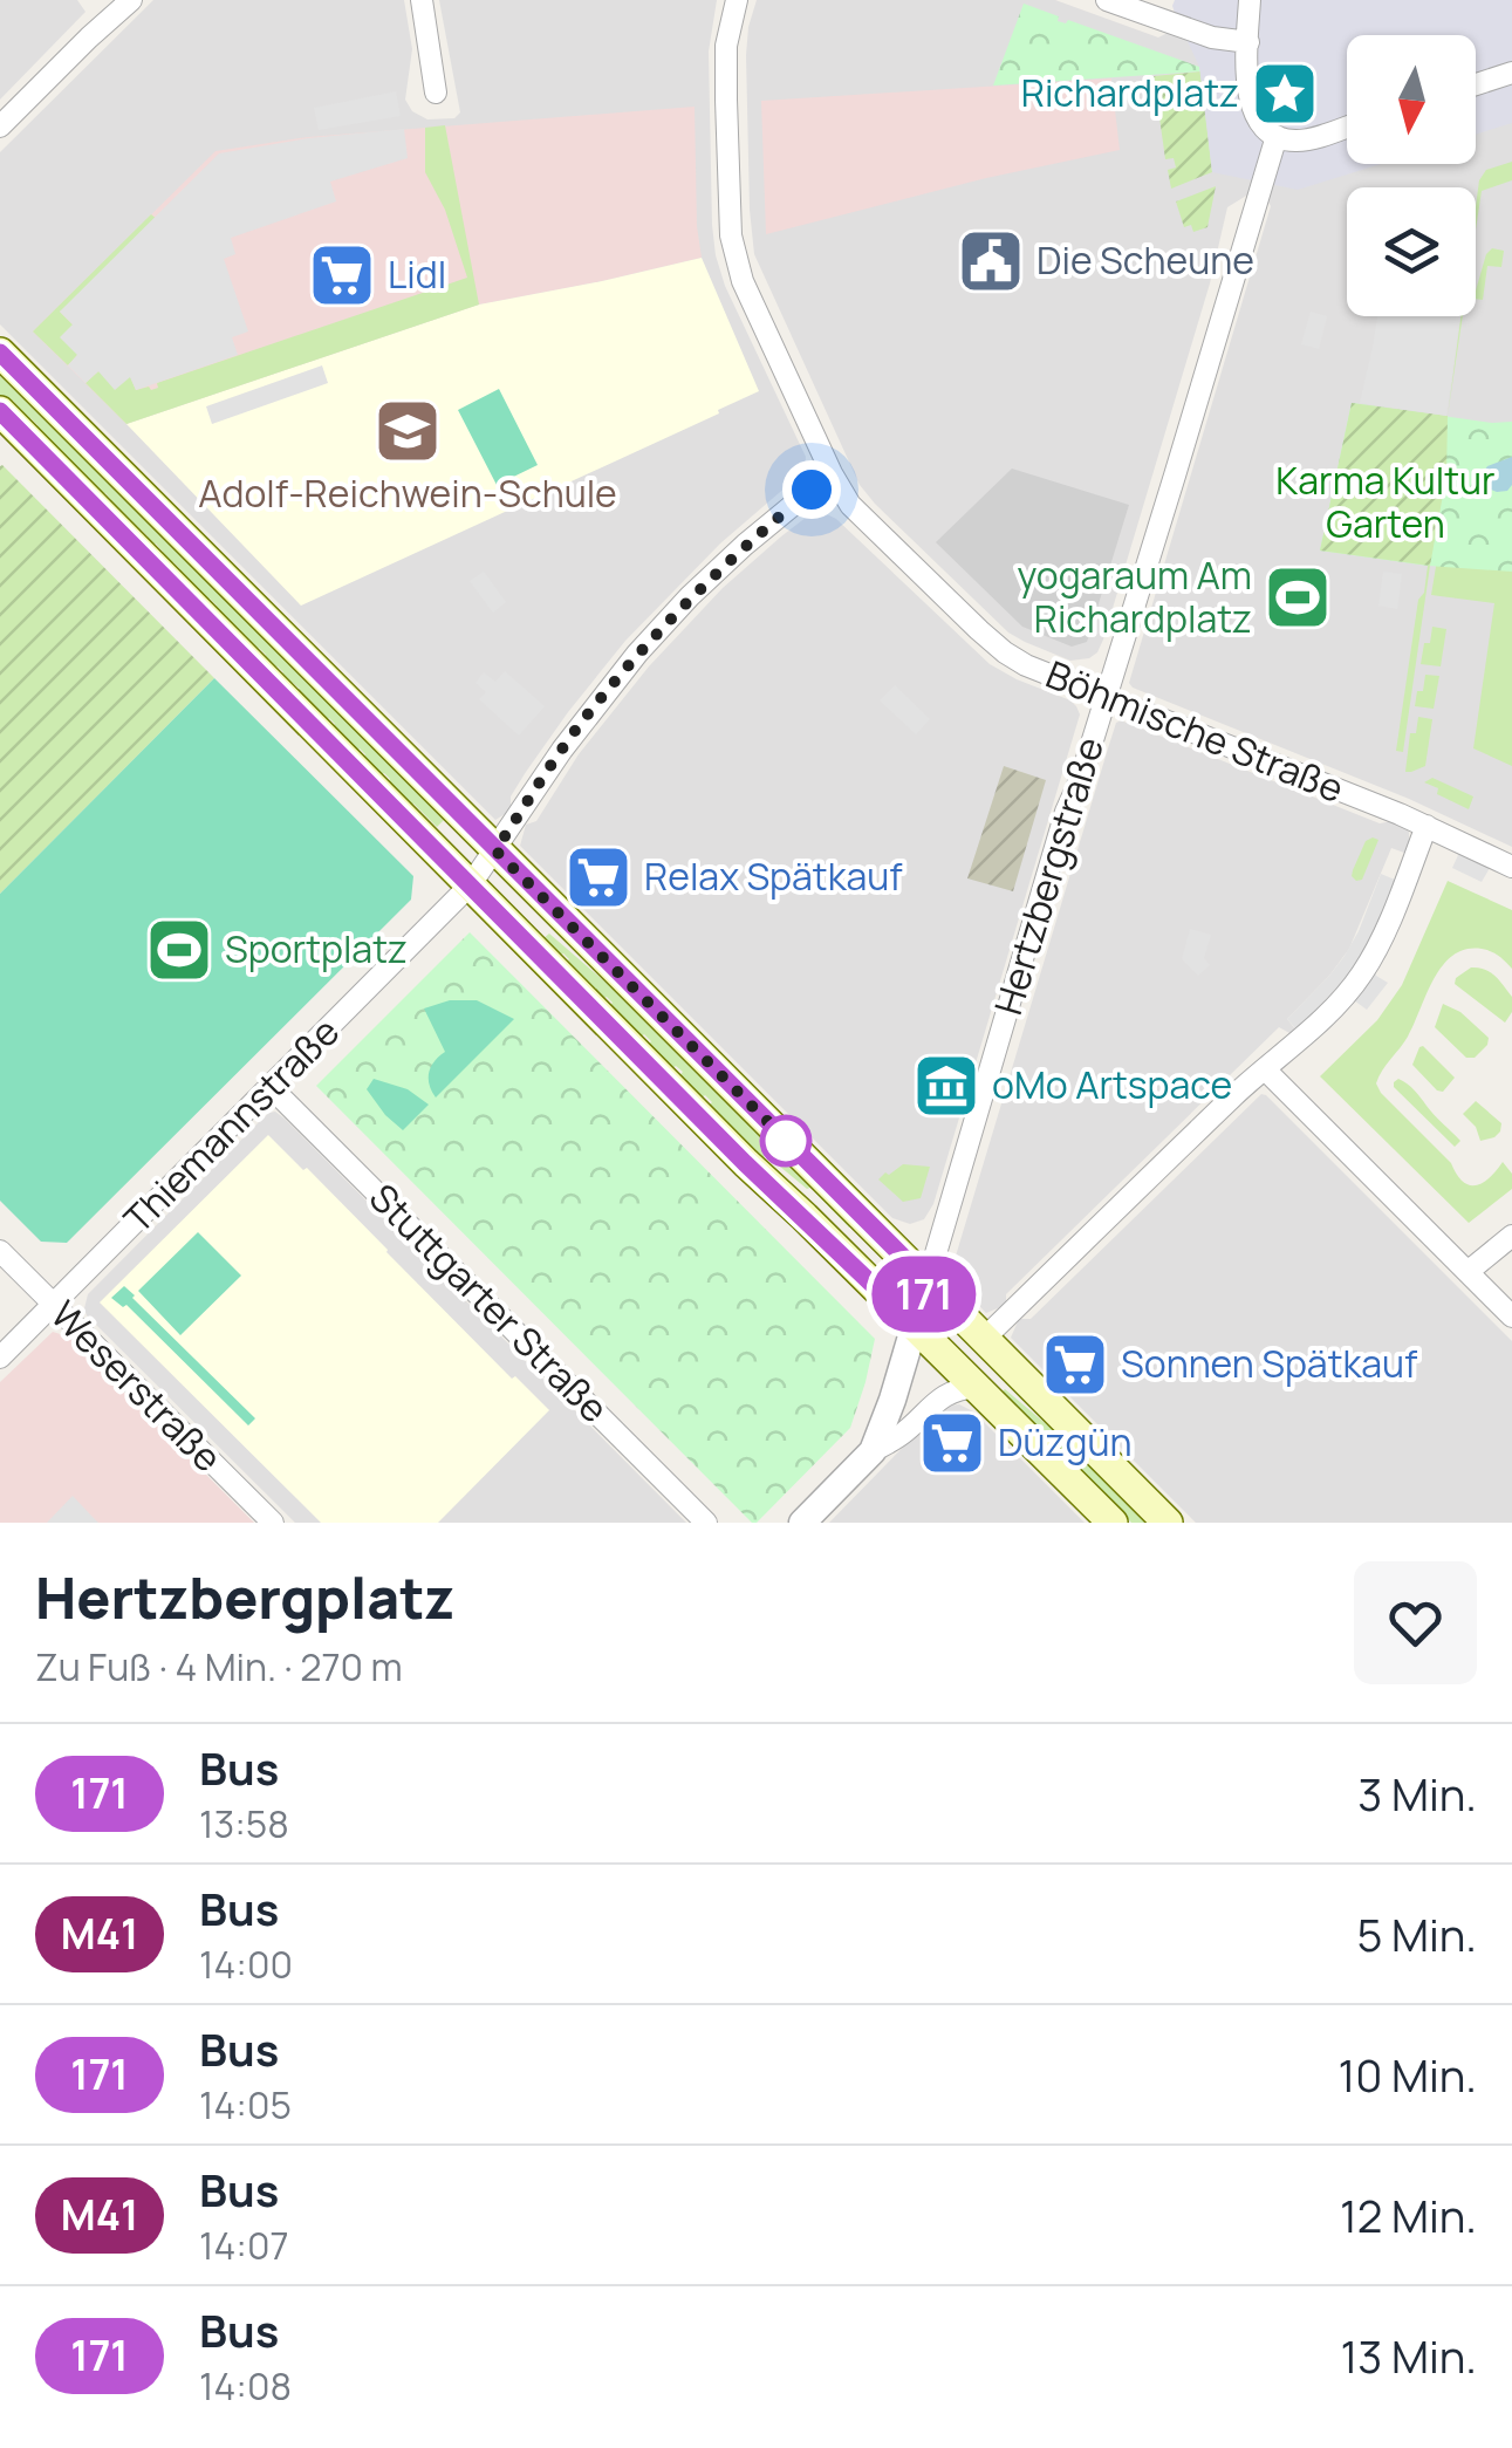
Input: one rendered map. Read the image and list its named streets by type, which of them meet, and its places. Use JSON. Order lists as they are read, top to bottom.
{
  "streets": {
    "street": [
      "Böhmische Straße",
      "Hertzbergstraße",
      "Thiemannstraße",
      "Stuttgarter Straße",
      "Weserstraße"
    ]
  },
  "crossings": [
    ["Böhmische Straße", "Hertzbergstraße"],
    ["Böhmische Straße", "Thiemannstraße"],
    ["Thiemannstraße", "Stuttgarter Straße"],
    ["Thiemannstraße", "Weserstraße"]
  ],
  "parks": ["Karma Kultur Garten"],
  "places": {
    "place": ["Richardplatz"],
    "public building": ["Die Scheune"],
    "supermarket": [
      "Lidl",
      "Relax Spätkauf",
      "Sonnen Spätkauf",
      "Düzgün"
    ],
    "school or university": ["Adolf-Reichwein-Schule"],
    "sports": ["yogaraum Am Richardplatz", "Sportplatz"],
    "museum": ["oMo Artspace"]
  },
  "lines": ["bus line 171"],
  "north": "bottom",
  "page": {
    "on_map": "171",
    "heading": ["Hertzbergplatz", "Zu Fuß · 4 Min. · 270 m"],
    "list": [
      {
        "mark": "171",
        "name": "Bus",
        "note": "13:58",
        "value": "3 Min."
      },
      {
        "mark": "M41",
        "name": "Bus",
        "note": "14:00",
        "value": "5 Min."
      },
      {
        "mark": "171",
        "name": "Bus",
        "note": "14:05",
        "value": "10 Min."
      },
      {
        "mark": "M41",
        "name": "Bus",
        "note": "14:07",
        "value": "12 Min."
      },
      {
        "mark": "171",
        "name": "Bus",
        "note": "14:08",
        "value": "13 Min."
      }
    ]
  }
}
